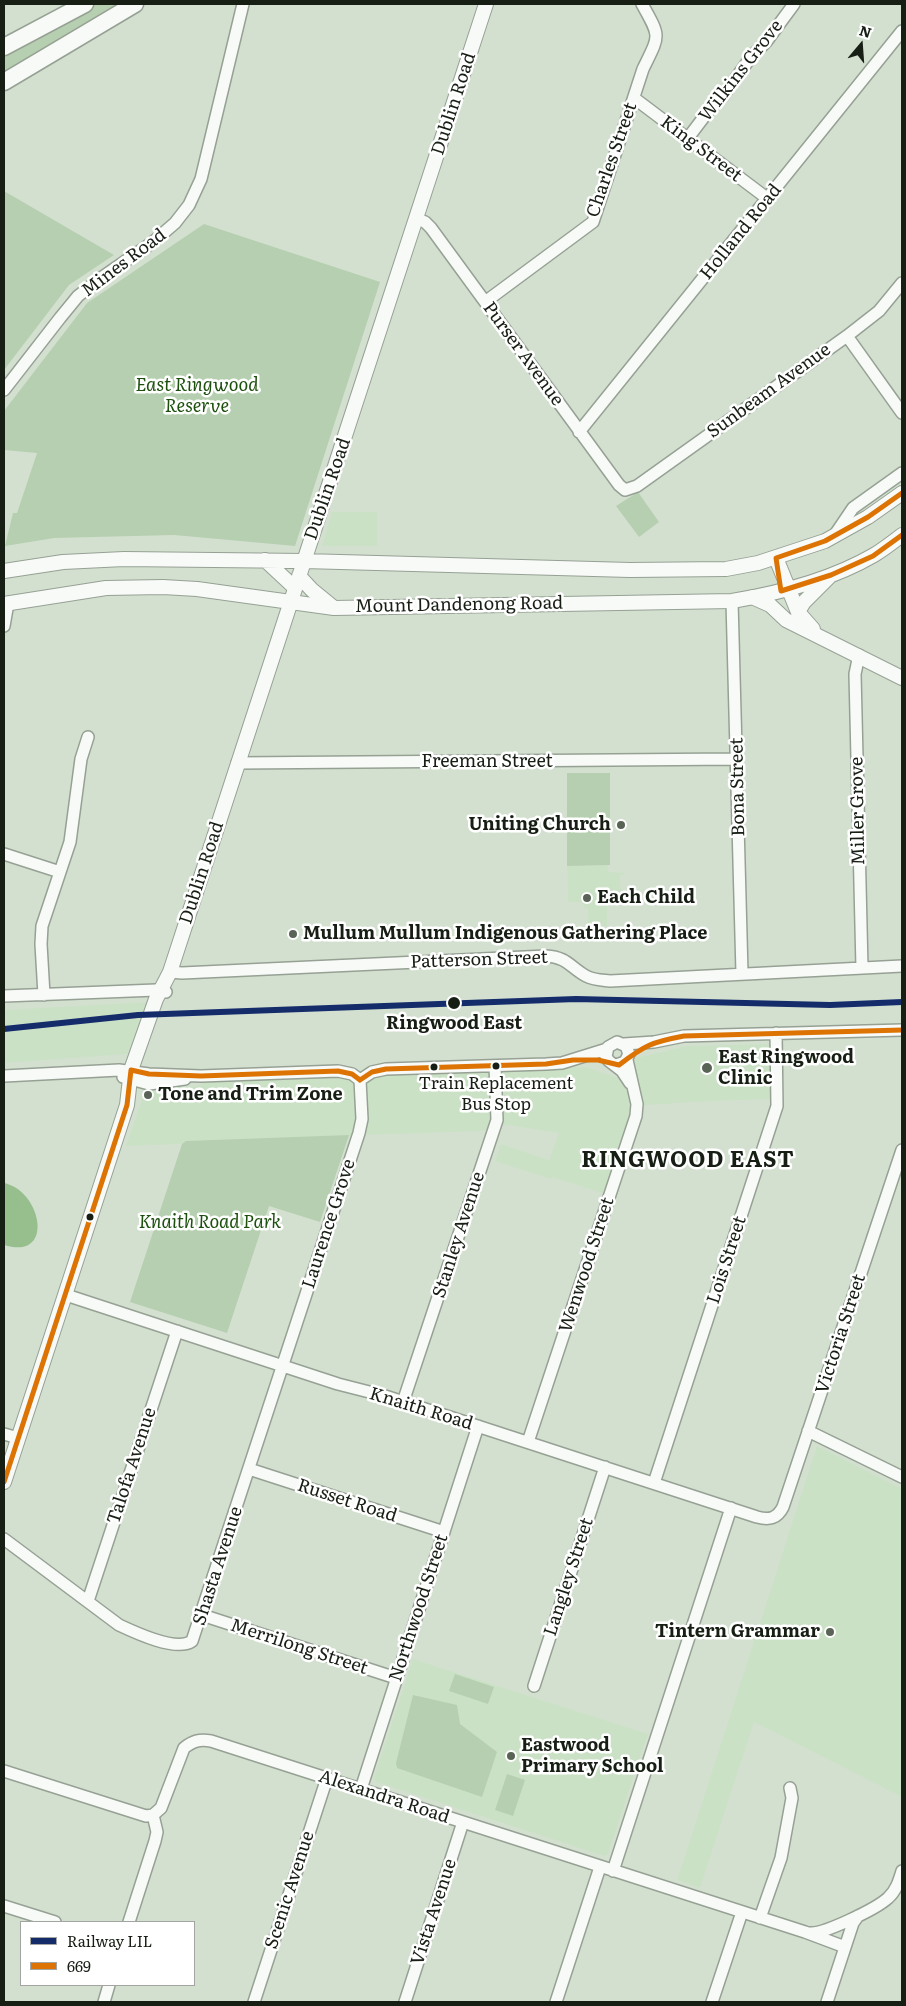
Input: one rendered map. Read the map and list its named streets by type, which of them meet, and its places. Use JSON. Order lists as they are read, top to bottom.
{
  "streets": {
    "main road": ["Dublin Road", "Mount Dandenong Road"],
    "street": [
      "Wilkins Grove",
      "King Street",
      "Charles Street",
      "Holland Road",
      "Mines Road",
      "Purser Avenue",
      "Sunbeam Avenue",
      "Freeman Street",
      "Bona Street",
      "Miller Grove",
      "Patterson Street",
      "Laurence Grove",
      "Stanley Avenue",
      "Lois Street",
      "Wenwood Street",
      "Victoria Street",
      "Knaith Road",
      "Talofa Avenue",
      "Russet Road",
      "Shasta Avenue",
      "Langley Street",
      "Northwood Street",
      "Merrilong Street",
      "Alexandra Road",
      "Scenic Avenue",
      "Vista Avenue"
    ]
  },
  "crossings": [
    ["Wilkins Grove", "King Street"],
    ["Dublin Road", "Purser Avenue"],
    ["Dublin Road", "Mount Dandenong Road"],
    ["Dublin Road", "Freeman Street"],
    ["Dublin Road", "Patterson Street"],
    ["Dublin Road", "Knaith Road"],
    ["King Street", "Charles Street"],
    ["King Street", "Holland Road"],
    ["Charles Street", "Purser Avenue"],
    ["Holland Road", "Purser Avenue"],
    ["Purser Avenue", "Sunbeam Avenue"],
    ["Mount Dandenong Road", "Bona Street"],
    ["Freeman Street", "Bona Street"],
    ["Bona Street", "Patterson Street"],
    ["Miller Grove", "Patterson Street"],
    ["Laurence Grove", "Knaith Road"],
    ["Laurence Grove", "Shasta Avenue"],
    ["Stanley Avenue", "Knaith Road"],
    ["Lois Street", "Knaith Road"],
    ["Wenwood Street", "Knaith Road"],
    ["Victoria Street", "Knaith Road"],
    ["Knaith Road", "Talofa Avenue"],
    ["Knaith Road", "Shasta Avenue"],
    ["Knaith Road", "Langley Street"],
    ["Knaith Road", "Northwood Street"],
    ["Talofa Avenue", "Shasta Avenue"],
    ["Russet Road", "Shasta Avenue"],
    ["Russet Road", "Northwood Street"],
    ["Shasta Avenue", "Merrilong Street"],
    ["Northwood Street", "Merrilong Street"],
    ["Northwood Street", "Alexandra Road"],
    ["Alexandra Road", "Scenic Avenue"],
    ["Alexandra Road", "Vista Avenue"]
  ],
  "districts": ["RINGWOOD EAST"],
  "parks": ["East Ringwood Reserve", "Knaith Road Park"],
  "places": [
    "Uniting Church",
    "Each Child",
    "Mullum Mullum Indigenous Gathering Place",
    "Ringwood East",
    "Train Replacement Bus Stop",
    "East Ringwood Clinic",
    "Tone and Trim Zone",
    "Tintern Grammar",
    "Eastwood Primary School"
  ],
  "lines": ["transit line 669", "rail line LIL"],
  "legend": ["Railway LIL", "669"],
  "north": "top"
}
